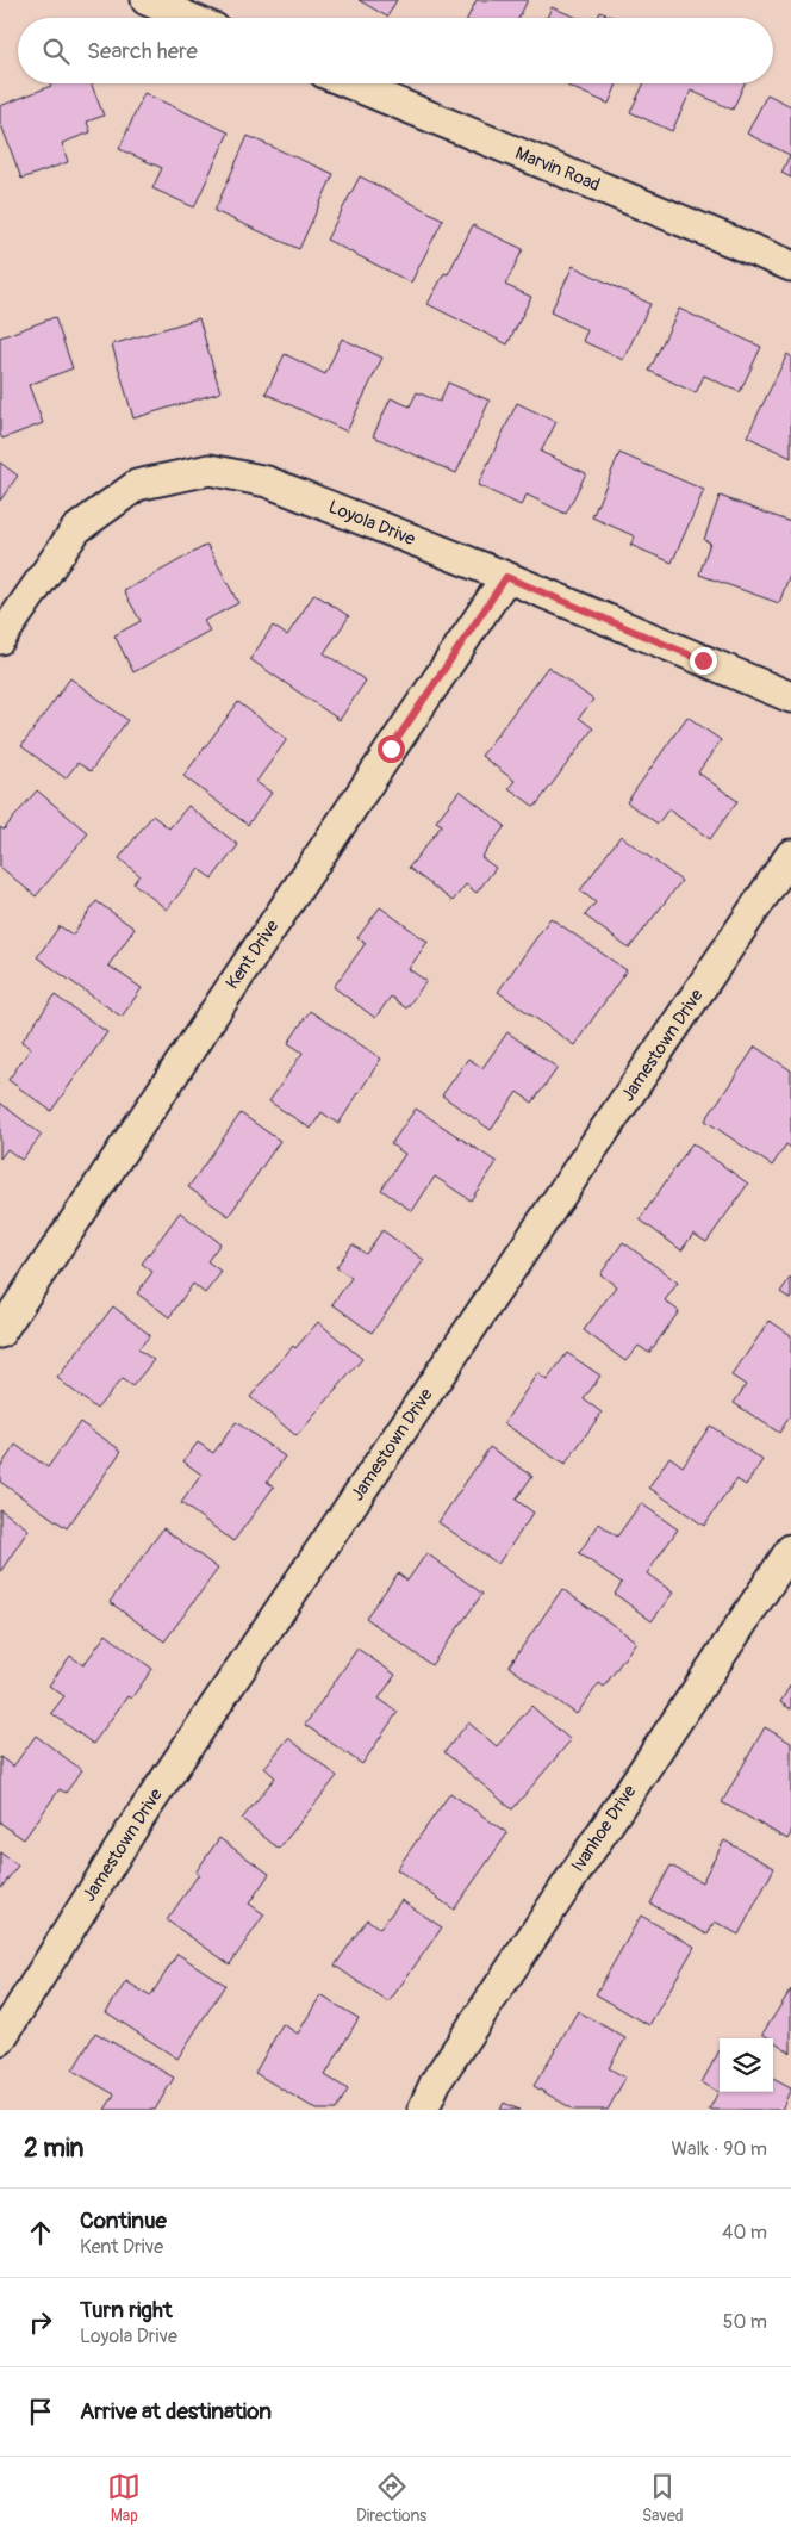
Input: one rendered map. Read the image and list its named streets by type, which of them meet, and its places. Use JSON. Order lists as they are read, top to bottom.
{
  "streets": {
    "street": [
      "Marvin Road",
      "Loyola Drive",
      "Kent Drive",
      "Jamestown Drive",
      "Ivanhoe Drive"
    ]
  },
  "crossings": [
    ["Loyola Drive", "Kent Drive"]
  ],
  "page": {
    "search": "Search here",
    "heading": ["2 min", "Walk · 90 m"],
    "list": [
      ["Continue", "Kent Drive", "40 m"],
      ["Turn right", "Loyola Drive", "50 m"],
      "Arrive at destination"
    ],
    "nav": ["Map", "Directions", "Saved"]
  }
}
